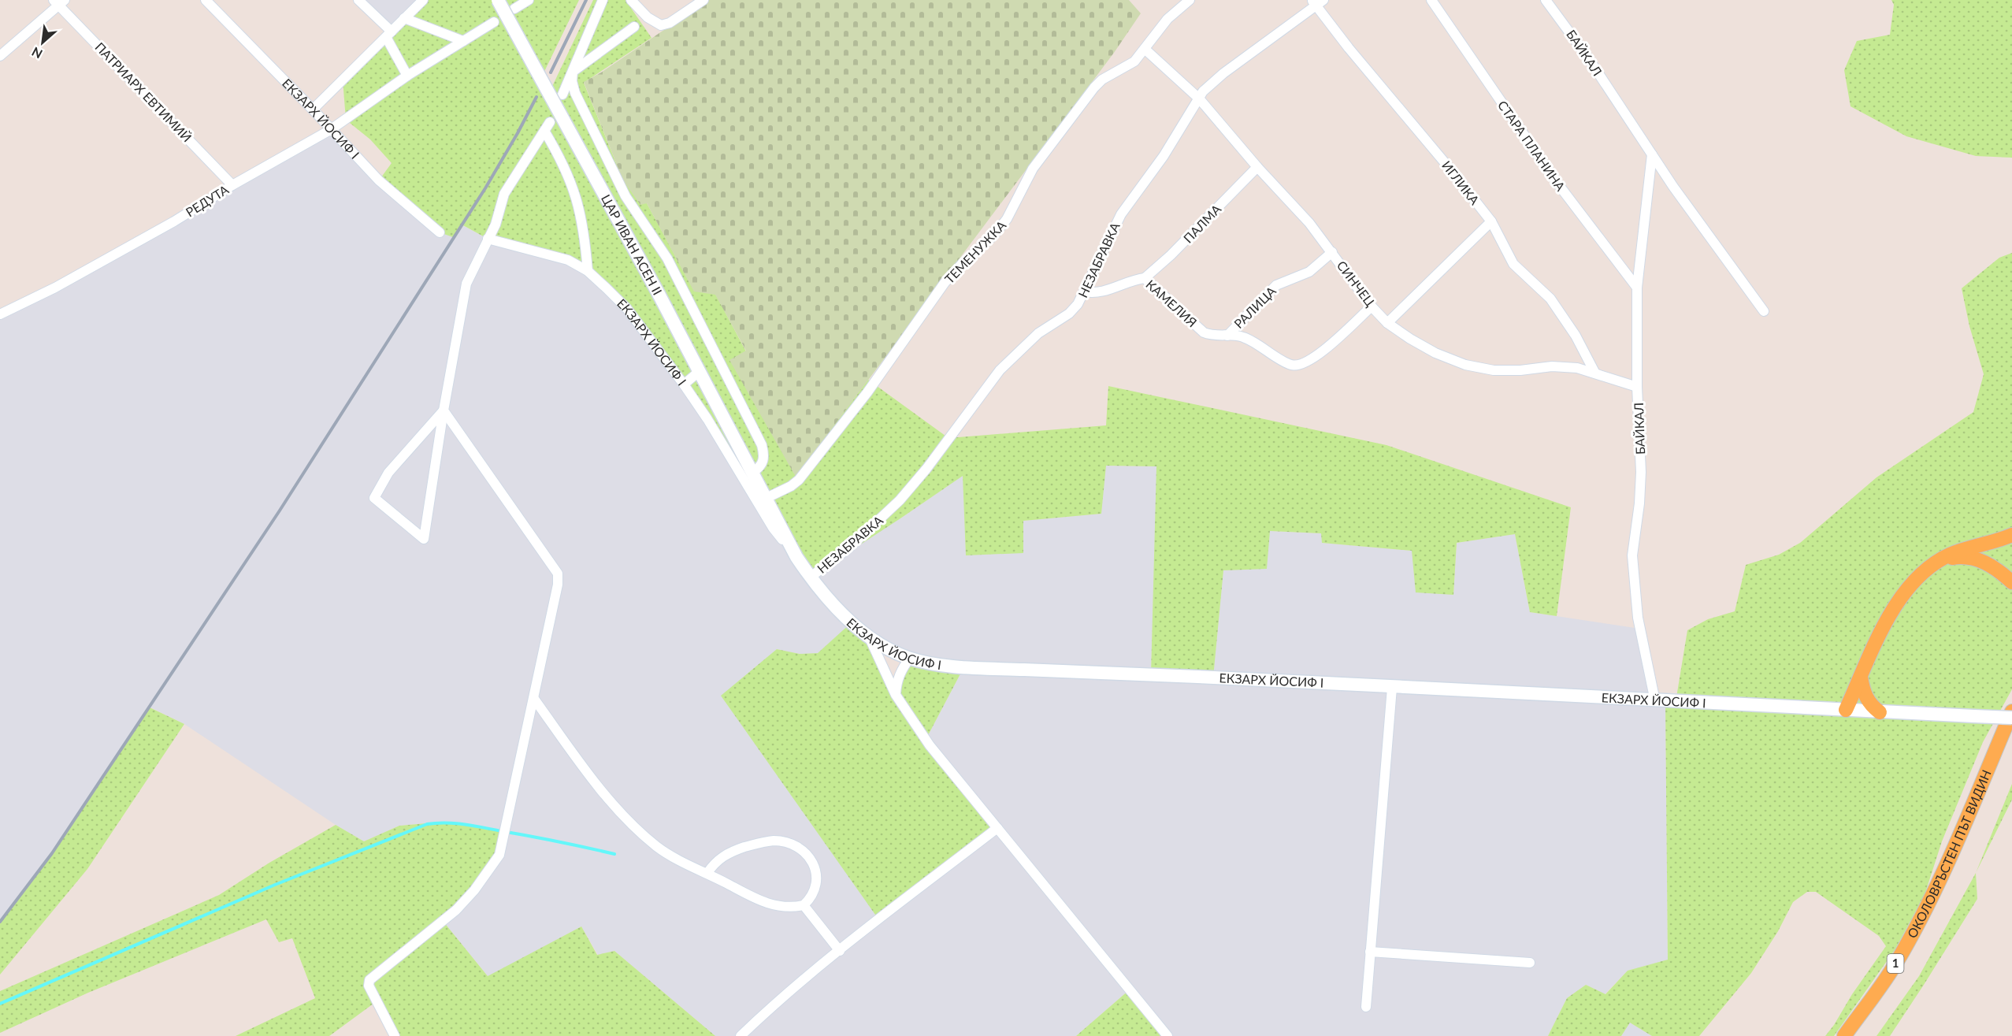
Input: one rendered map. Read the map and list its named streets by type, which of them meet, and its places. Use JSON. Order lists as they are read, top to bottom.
{
  "streets": {
    "main road": [
      "ЕКЗАРХ ЙОСИФ I",
      "ЦАР ИВАН АСЕН II",
      "ОКОЛОВРЪСТЕН ПЪТ ВИДИН",
      "1"
    ],
    "street": [
      "БАЙКАЛ",
      "ПАТРИАРХ ЕВТИМИЙ",
      "СТАРА ПЛАНИНА",
      "ИГЛИКА",
      "РЕДУТА",
      "ПАЛМА",
      "ТЕМЕНУЖКА",
      "НЕЗАБРАВКА",
      "СИНЧЕЦ",
      "КАМЕЛИЯ",
      "РАЛИЦА"
    ]
  },
  "crossings": [
    ["БАЙКАЛ", "ЕКЗАРХ ЙОСИФ I"],
    ["БАЙКАЛ", "СТАРА ПЛАНИНА"],
    ["БАЙКАЛ", "СИНЧЕЦ"],
    ["ПАТРИАРХ ЕВТИМИЙ", "РЕДУТА"],
    ["ЕКЗАРХ ЙОСИФ I", "РЕДУТА"],
    ["ЕКЗАРХ ЙОСИФ I", "ЦАР ИВАН АСЕН II"],
    ["ЕКЗАРХ ЙОСИФ I", "ТЕМЕНУЖКА"],
    ["ЕКЗАРХ ЙОСИФ I", "НЕЗАБРАВКА"],
    ["ИГЛИКА", "НЕЗАБРАВКА"],
    ["ИГЛИКА", "СИНЧЕЦ"],
    ["ПАЛМА", "СИНЧЕЦ"],
    ["ПАЛМА", "КАМЕЛИЯ"],
    ["ЦАР ИВАН АСЕН II", "ТЕМЕНУЖКА"],
    ["ТЕМЕНУЖКА", "СИНЧЕЦ"],
    ["НЕЗАБРАВКА", "СИНЧЕЦ"],
    ["НЕЗАБРАВКА", "КАМЕЛИЯ"],
    ["СИНЧЕЦ", "КАМЕЛИЯ"],
    ["СИНЧЕЦ", "РАЛИЦА"],
    ["КАМЕЛИЯ", "РАЛИЦА"]
  ],
  "north": "bottom left"
}
